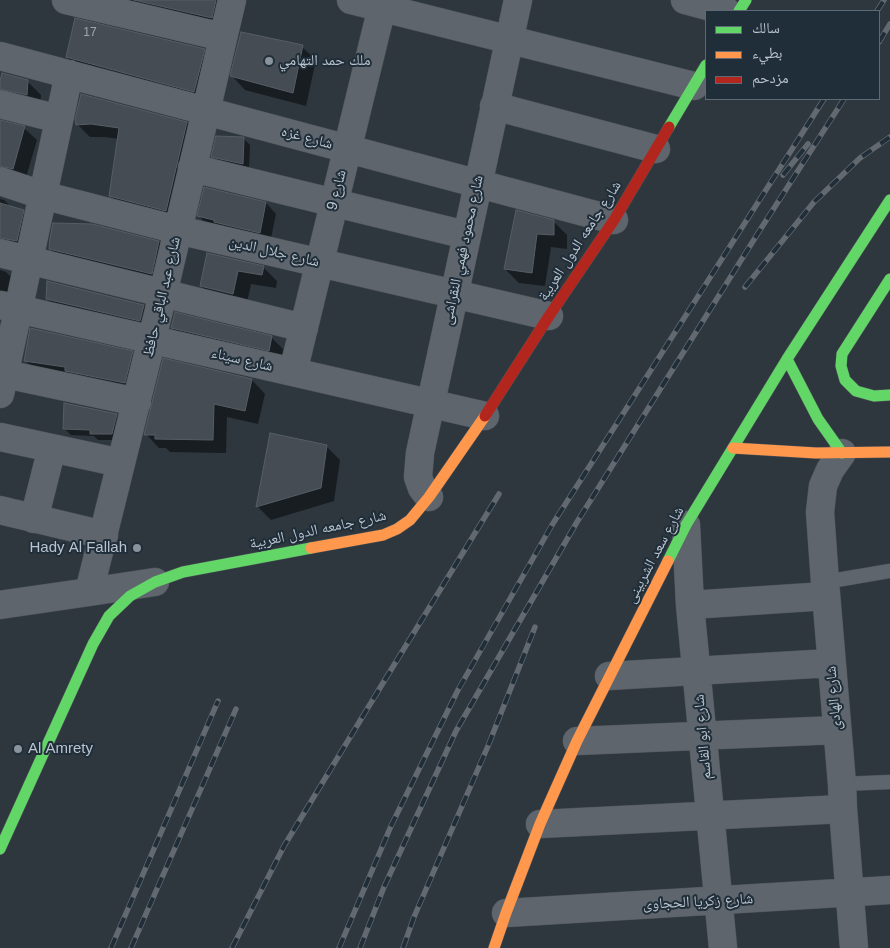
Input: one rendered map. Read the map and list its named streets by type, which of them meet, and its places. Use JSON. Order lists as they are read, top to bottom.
{
  "streets": {
    "main road": ["شارع جامعه الدول العربية", "شارع سعد الشربينى"],
    "street": [
      "شارع غزه",
      "شارع 9",
      "شارع محمود فهمي النقراشى",
      "شارع جلال الدين",
      "شارع عبد الباقي حافظ",
      "شارع سيناء",
      "شارع الهادى",
      "شارع ابو القاسم",
      "شارع زكريا الحجاوى"
    ]
  },
  "crossings": [
    ["شارع غزه", "شارع 9"],
    ["شارع غزه", "شارع جامعه الدول العربية"],
    ["شارع غزه", "شارع محمود فهمي النقراشى"],
    ["شارع غزه", "شارع عبد الباقي حافظ"],
    ["شارع 9", "شارع جلال الدين"],
    ["شارع 9", "شارع سيناء"],
    ["شارع جامعه الدول العربية", "شارع محمود فهمي النقراشى"],
    ["شارع جامعه الدول العربية", "شارع جلال الدين"],
    ["شارع جامعه الدول العربية", "شارع سيناء"],
    ["شارع محمود فهمي النقراشى", "شارع جلال الدين"],
    ["شارع محمود فهمي النقراشى", "شارع سيناء"],
    ["شارع جلال الدين", "شارع عبد الباقي حافظ"],
    ["شارع عبد الباقي حافظ", "شارع سيناء"],
    ["شارع سعد الشربينى", "شارع ابو القاسم"],
    ["شارع سعد الشربينى", "شارع زكريا الحجاوى"],
    ["شارع الهادى", "شارع زكريا الحجاوى"],
    ["شارع ابو القاسم", "شارع زكريا الحجاوى"]
  ],
  "places": ["ملك حمد التهامي", "Hady Al Fallah", "Al Amrety"],
  "house_numbers": ["17"],
  "legend": ["سالك", "بطيء", "مزدحم"]
}
